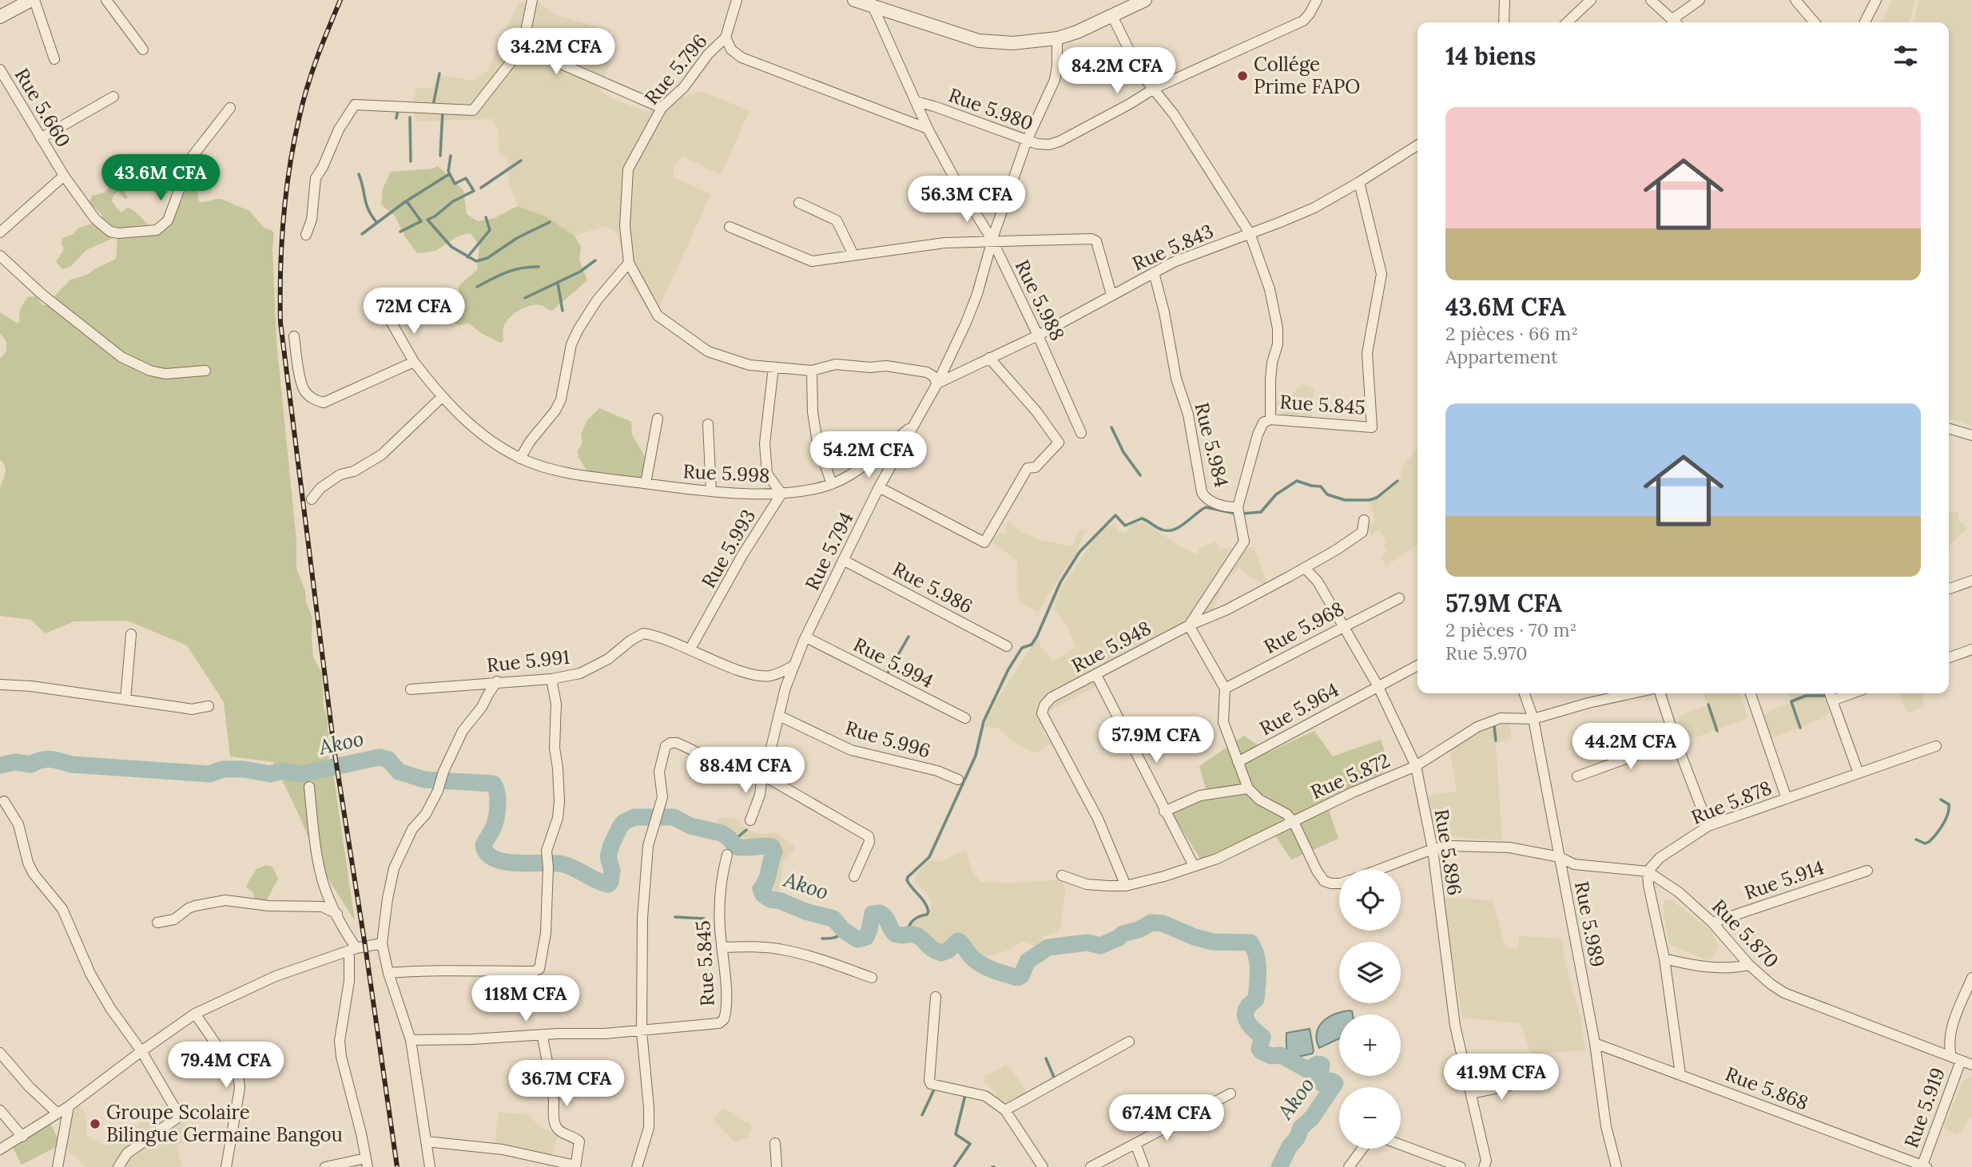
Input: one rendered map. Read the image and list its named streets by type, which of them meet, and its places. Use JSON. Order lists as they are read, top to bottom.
{
  "streets": {
    "street": [
      "Rue 5.796",
      "Rue 5.660",
      "Rue 5.980",
      "Rue 5.843",
      "Rue 5.988",
      "Rue 5.845",
      "Rue 5.984",
      "Rue 5.998",
      "Rue 5.993",
      "Rue 5.794",
      "Rue 5.986",
      "Rue 5.968",
      "Rue 5.948",
      "Rue 5.991",
      "Rue 5.994",
      "Rue 5.964",
      "Rue 5.996",
      "Rue 5.872",
      "Rue 5.878",
      "Rue 5.896",
      "Rue 5.914",
      "Rue 5.989",
      "Rue 5.870",
      "Rue 5.868",
      "Rue 5.919"
    ]
  },
  "crossings": [
    ["Rue 5.796", "Rue 5.843"],
    ["Rue 5.796", "Rue 5.794"],
    ["Rue 5.980", "Rue 5.988"],
    ["Rue 5.980", "Rue 5.845"],
    ["Rue 5.980", "Rue 5.794"],
    ["Rue 5.843", "Rue 5.988"],
    ["Rue 5.843", "Rue 5.845"],
    ["Rue 5.843", "Rue 5.984"],
    ["Rue 5.843", "Rue 5.794"],
    ["Rue 5.988", "Rue 5.794"],
    ["Rue 5.845", "Rue 5.984"],
    ["Rue 5.998", "Rue 5.993"],
    ["Rue 5.998", "Rue 5.794"],
    ["Rue 5.993", "Rue 5.991"],
    ["Rue 5.794", "Rue 5.986"],
    ["Rue 5.794", "Rue 5.991"],
    ["Rue 5.794", "Rue 5.994"],
    ["Rue 5.794", "Rue 5.996"],
    ["Rue 5.968", "Rue 5.896"],
    ["Rue 5.948", "Rue 5.872"],
    ["Rue 5.948", "Rue 5.896"],
    ["Rue 5.964", "Rue 5.896"],
    ["Rue 5.872", "Rue 5.896"],
    ["Rue 5.872", "Rue 5.989"],
    ["Rue 5.878", "Rue 5.870"],
    ["Rue 5.896", "Rue 5.870"],
    ["Rue 5.914", "Rue 5.870"],
    ["Rue 5.989", "Rue 5.870"],
    ["Rue 5.989", "Rue 5.868"],
    ["Rue 5.870", "Rue 5.919"],
    ["Rue 5.868", "Rue 5.919"]
  ],
  "water": ["Akoo"],
  "places": ["Collége Prime FAPO", "Groupe Scolaire Bilingue Germaine Bangou"],
  "page": {
    "heading": "14 biens",
    "price": [
      "34.2M CFA",
      "84.2M CFA",
      "43.6M CFA",
      "56.3M CFA",
      "72M CFA",
      "54.2M CFA",
      "57.9M CFA",
      "44.2M CFA",
      "88.4M CFA",
      "118M CFA",
      "79.4M CFA",
      "41.9M CFA",
      "36.7M CFA",
      "67.4M CFA"
    ],
    "list": [
      {
        "name": "43.6M CFA",
        "note": "2 pièces · 66 m² · Appartement"
      },
      {
        "name": "57.9M CFA",
        "note": "2 pièces · 70 m² · Rue 5.970"
      }
    ],
    "map_buttons": ["+", "−"]
  }
}
